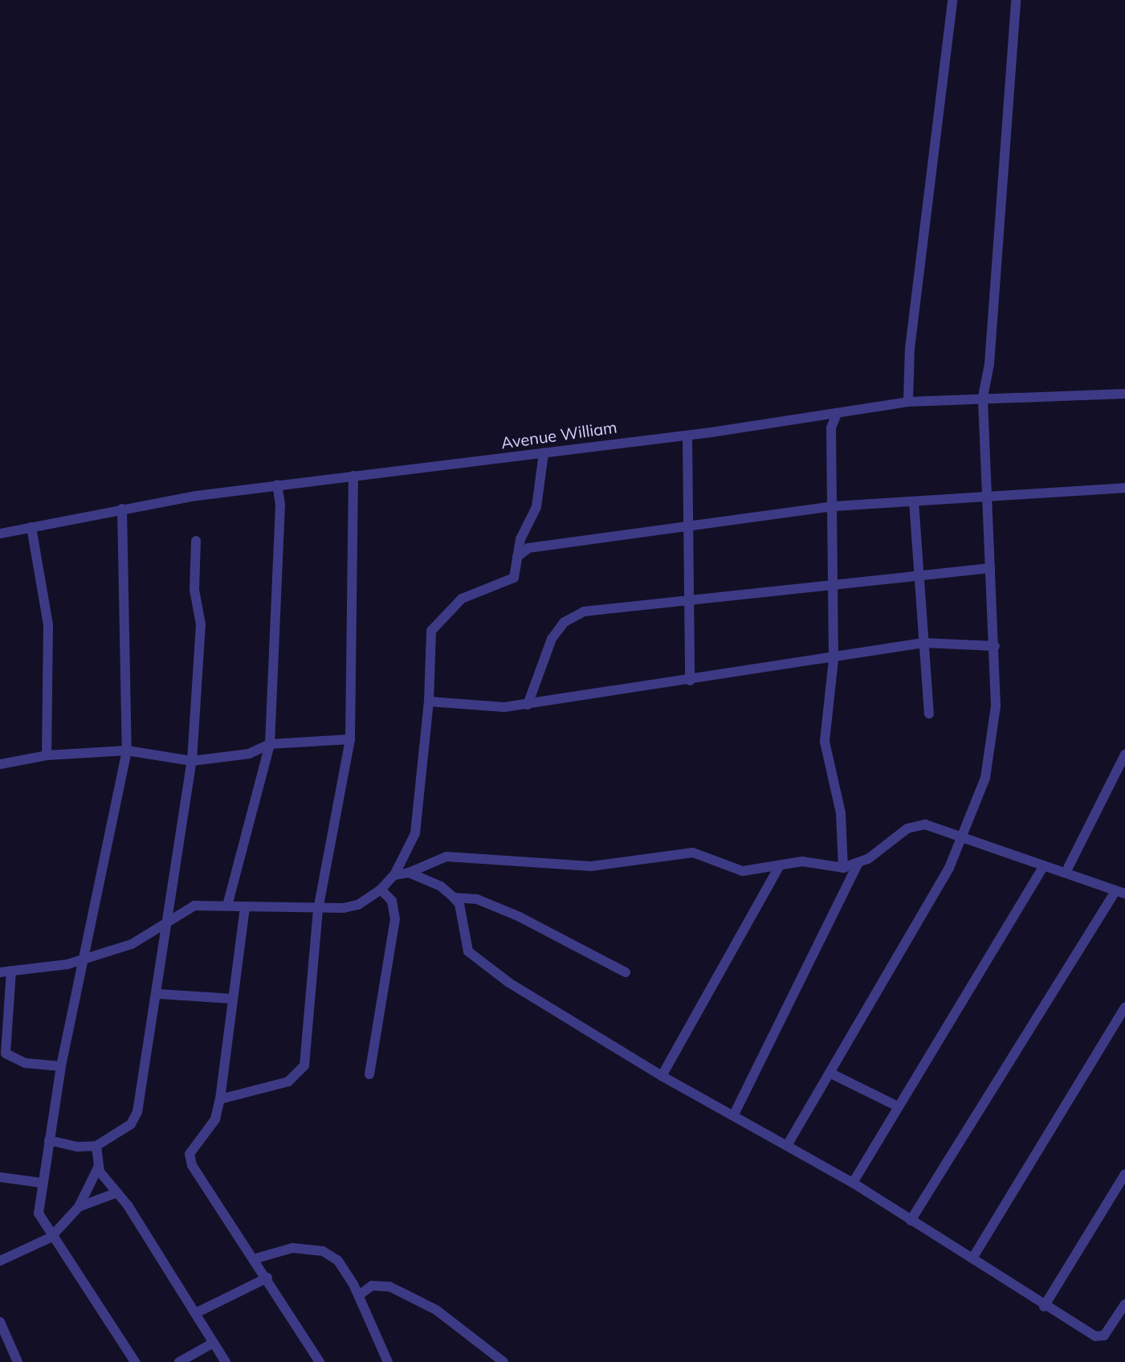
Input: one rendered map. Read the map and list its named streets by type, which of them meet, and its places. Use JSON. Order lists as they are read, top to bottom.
{
  "streets": {
    "street": ["Avenue William"]
  }
}
